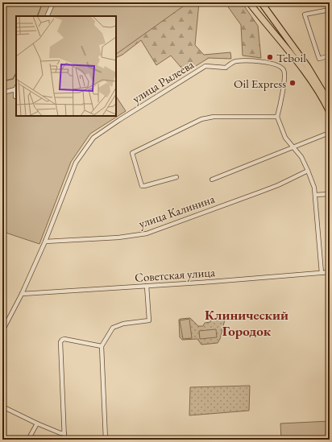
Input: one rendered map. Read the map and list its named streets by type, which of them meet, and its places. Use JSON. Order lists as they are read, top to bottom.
{
  "streets": {
    "street": ["улица Рылеева", "улица Калинина", "Советская улица"]
  },
  "crossings": [
    ["улица Рылеева", "улица Калинина"],
    ["улица Рылеева", "Советская улица"]
  ],
  "districts": ["Клинический Городок"],
  "places": ["Teboil", "Oil Express"]
}
